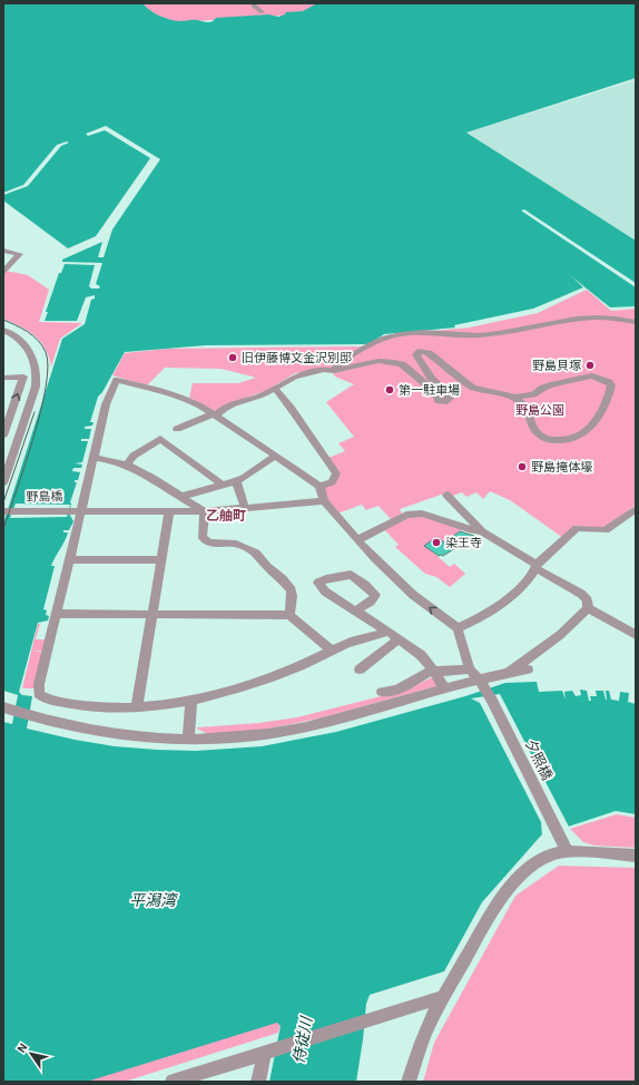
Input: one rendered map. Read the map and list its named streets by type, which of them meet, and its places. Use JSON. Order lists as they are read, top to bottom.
{
  "streets": {
    "street": ["野島橋", "夕照橋"]
  },
  "districts": ["乙舳町"],
  "water": ["平潟湾", "侍従川"],
  "parks": ["野島公園"],
  "places": [
    "旧伊藤博文金沢別邸",
    "野島貝塚",
    "第一駐車場",
    "野島掩体壕",
    "染王寺"
  ],
  "north": "top left"
}
